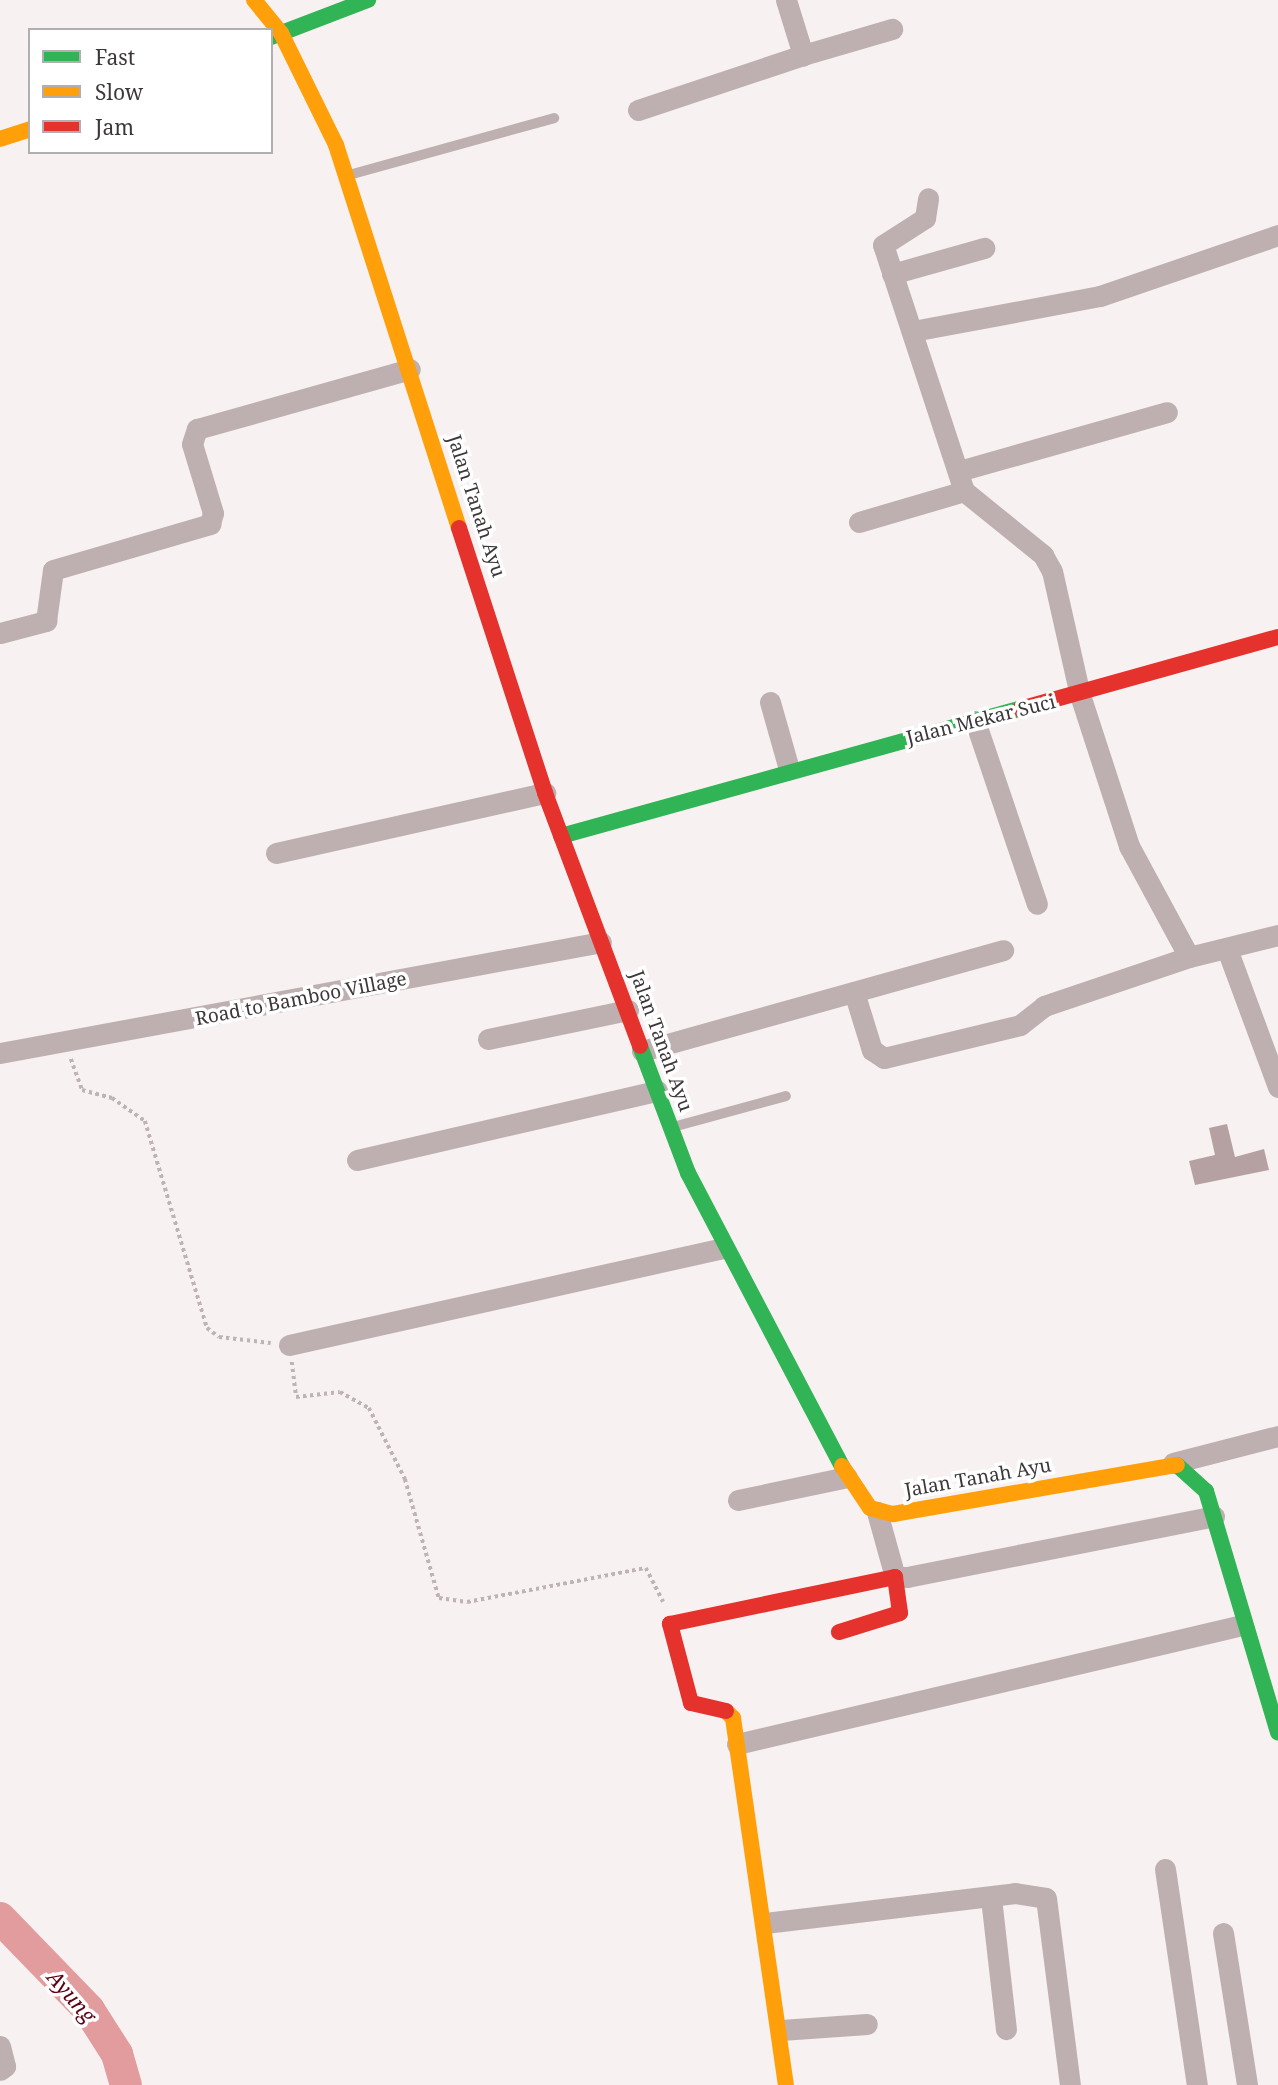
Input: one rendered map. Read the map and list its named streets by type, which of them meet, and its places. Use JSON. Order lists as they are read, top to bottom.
{
  "streets": {
    "street": ["Jalan Tanah Ayu", "Jalan Mekar Suci", "Road to Bamboo Village"]
  },
  "crossings": [
    ["Jalan Tanah Ayu", "Jalan Mekar Suci"],
    ["Jalan Tanah Ayu", "Road to Bamboo Village"]
  ],
  "water": ["Ayung"],
  "legend": ["Fast", "Slow", "Jam"]
}
